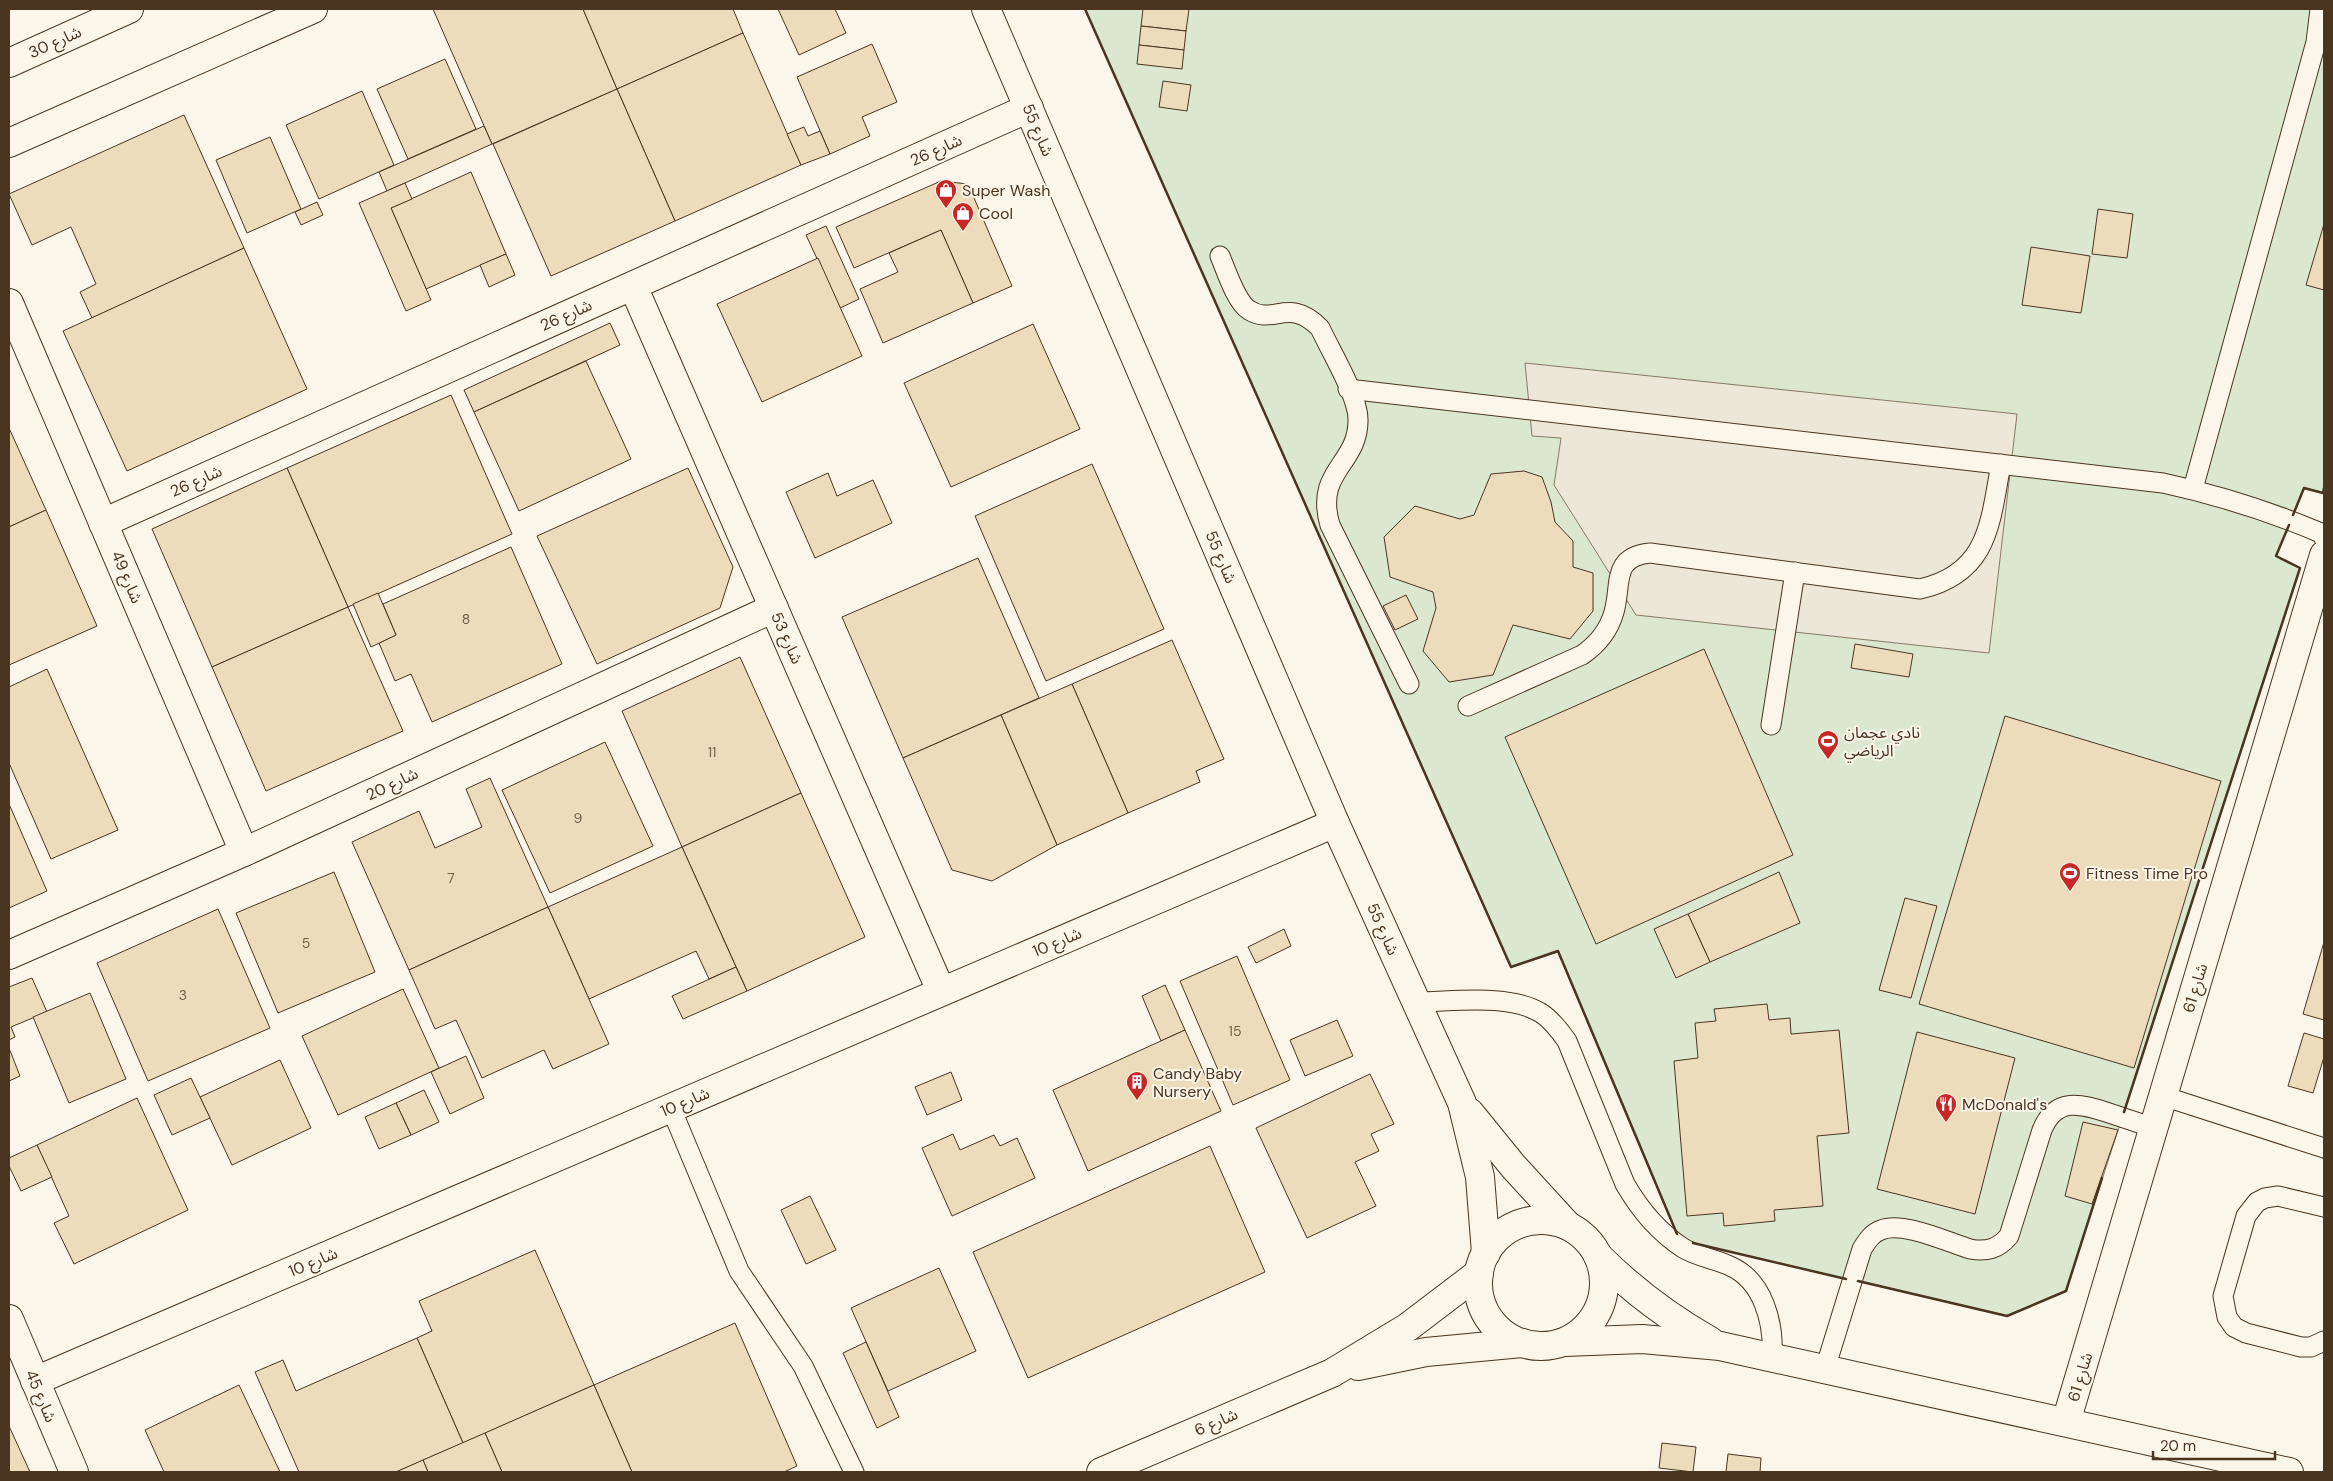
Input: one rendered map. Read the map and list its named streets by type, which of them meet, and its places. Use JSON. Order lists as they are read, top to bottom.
{
  "streets": {
    "street": [
      "شارع 30",
      "شارع 55",
      "شارع 26",
      "شارع 49",
      "شارع 53",
      "شارع 20",
      "شارع 10",
      "شارع 61",
      "شارع 45",
      "شارع 6"
    ]
  },
  "crossings": [
    ["شارع 55", "شارع 26"],
    ["شارع 55", "شارع 10"],
    ["شارع 55", "شارع 6"],
    ["شارع 26", "شارع 49"],
    ["شارع 26", "شارع 53"],
    ["شارع 49", "شارع 20"],
    ["شارع 53", "شارع 20"],
    ["شارع 53", "شارع 10"],
    ["شارع 10", "شارع 45"]
  ],
  "places": {
    "shop": ["Super Wash", "Cool"],
    "sports": ["نادي عجمان الرياضي", "Fitness Time Pro"],
    "building": ["Candy Baby Nursery"],
    "restaurant": ["McDonald's"]
  },
  "house_numbers": [
    "8",
    "11",
    "9",
    "7",
    "5",
    "3",
    "15"
  ],
  "scale_bar": "20 m"
}
